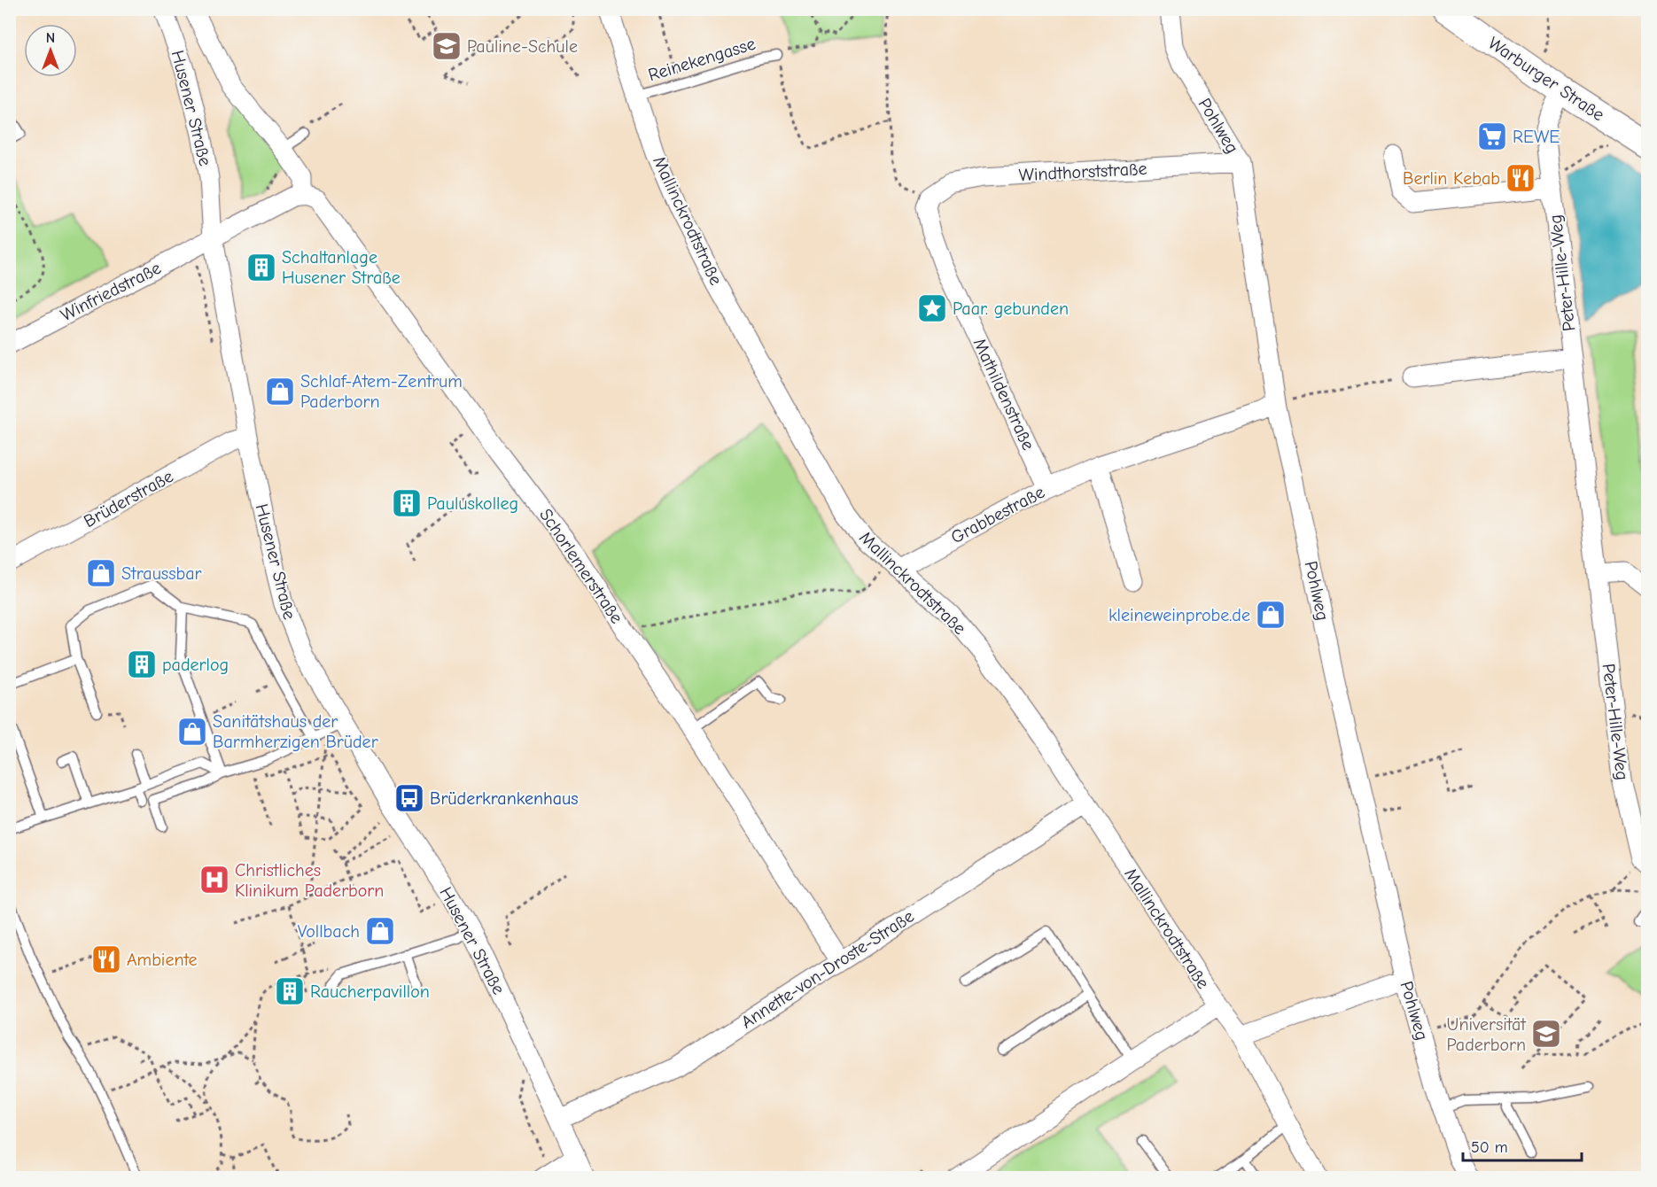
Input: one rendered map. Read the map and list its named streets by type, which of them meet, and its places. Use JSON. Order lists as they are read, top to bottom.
{
  "streets": {
    "main road": ["Warburger Straße"],
    "street": [
      "Husener Straße",
      "Pohlweg",
      "Windthorststraße",
      "Mallinckrodtstraße",
      "Peter-Hille-Weg",
      "Winfriedstraße",
      "Mathildenstraße",
      "Brüderstraße",
      "Grabbestraße",
      "Schorlemerstraße",
      "Annette-von-Droste-Straße"
    ],
    "lane": ["Reinekengasse"]
  },
  "crossings": [
    ["Reinekengasse", "Mallinckrodtstraße"],
    ["Warburger Straße", "Peter-Hille-Weg"],
    ["Husener Straße", "Winfriedstraße"],
    ["Husener Straße", "Brüderstraße"],
    ["Husener Straße", "Schorlemerstraße"],
    ["Husener Straße", "Annette-von-Droste-Straße"],
    ["Pohlweg", "Windthorststraße"],
    ["Pohlweg", "Grabbestraße"],
    ["Windthorststraße", "Mathildenstraße"],
    ["Mallinckrodtstraße", "Grabbestraße"],
    ["Mallinckrodtstraße", "Annette-von-Droste-Straße"],
    ["Mathildenstraße", "Grabbestraße"],
    ["Schorlemerstraße", "Annette-von-Droste-Straße"]
  ],
  "places": {
    "school or university": ["Pauline-Schule", "Universität Paderborn"],
    "supermarket": ["REWE"],
    "restaurant": ["Berlin Kebab", "Ambiente"],
    "building": [
      "Schaltanlage Husener Straße",
      "Pauluskolleg",
      "paderlog",
      "Raucherpavillon"
    ],
    "place": ["Paar. gebunden"],
    "shop": [
      "Schlaf-Atem-Zentrum Paderborn",
      "Straussbar",
      "kleineweinprobe.de",
      "Sanitätshaus der Barmherzigen Brüder",
      "Vollbach"
    ],
    "bus stop": ["Brüderkrankenhaus"],
    "hospital": ["Christliches Klinikum Paderborn"]
  },
  "scale_bar": "50 m",
  "north": "top"
}
